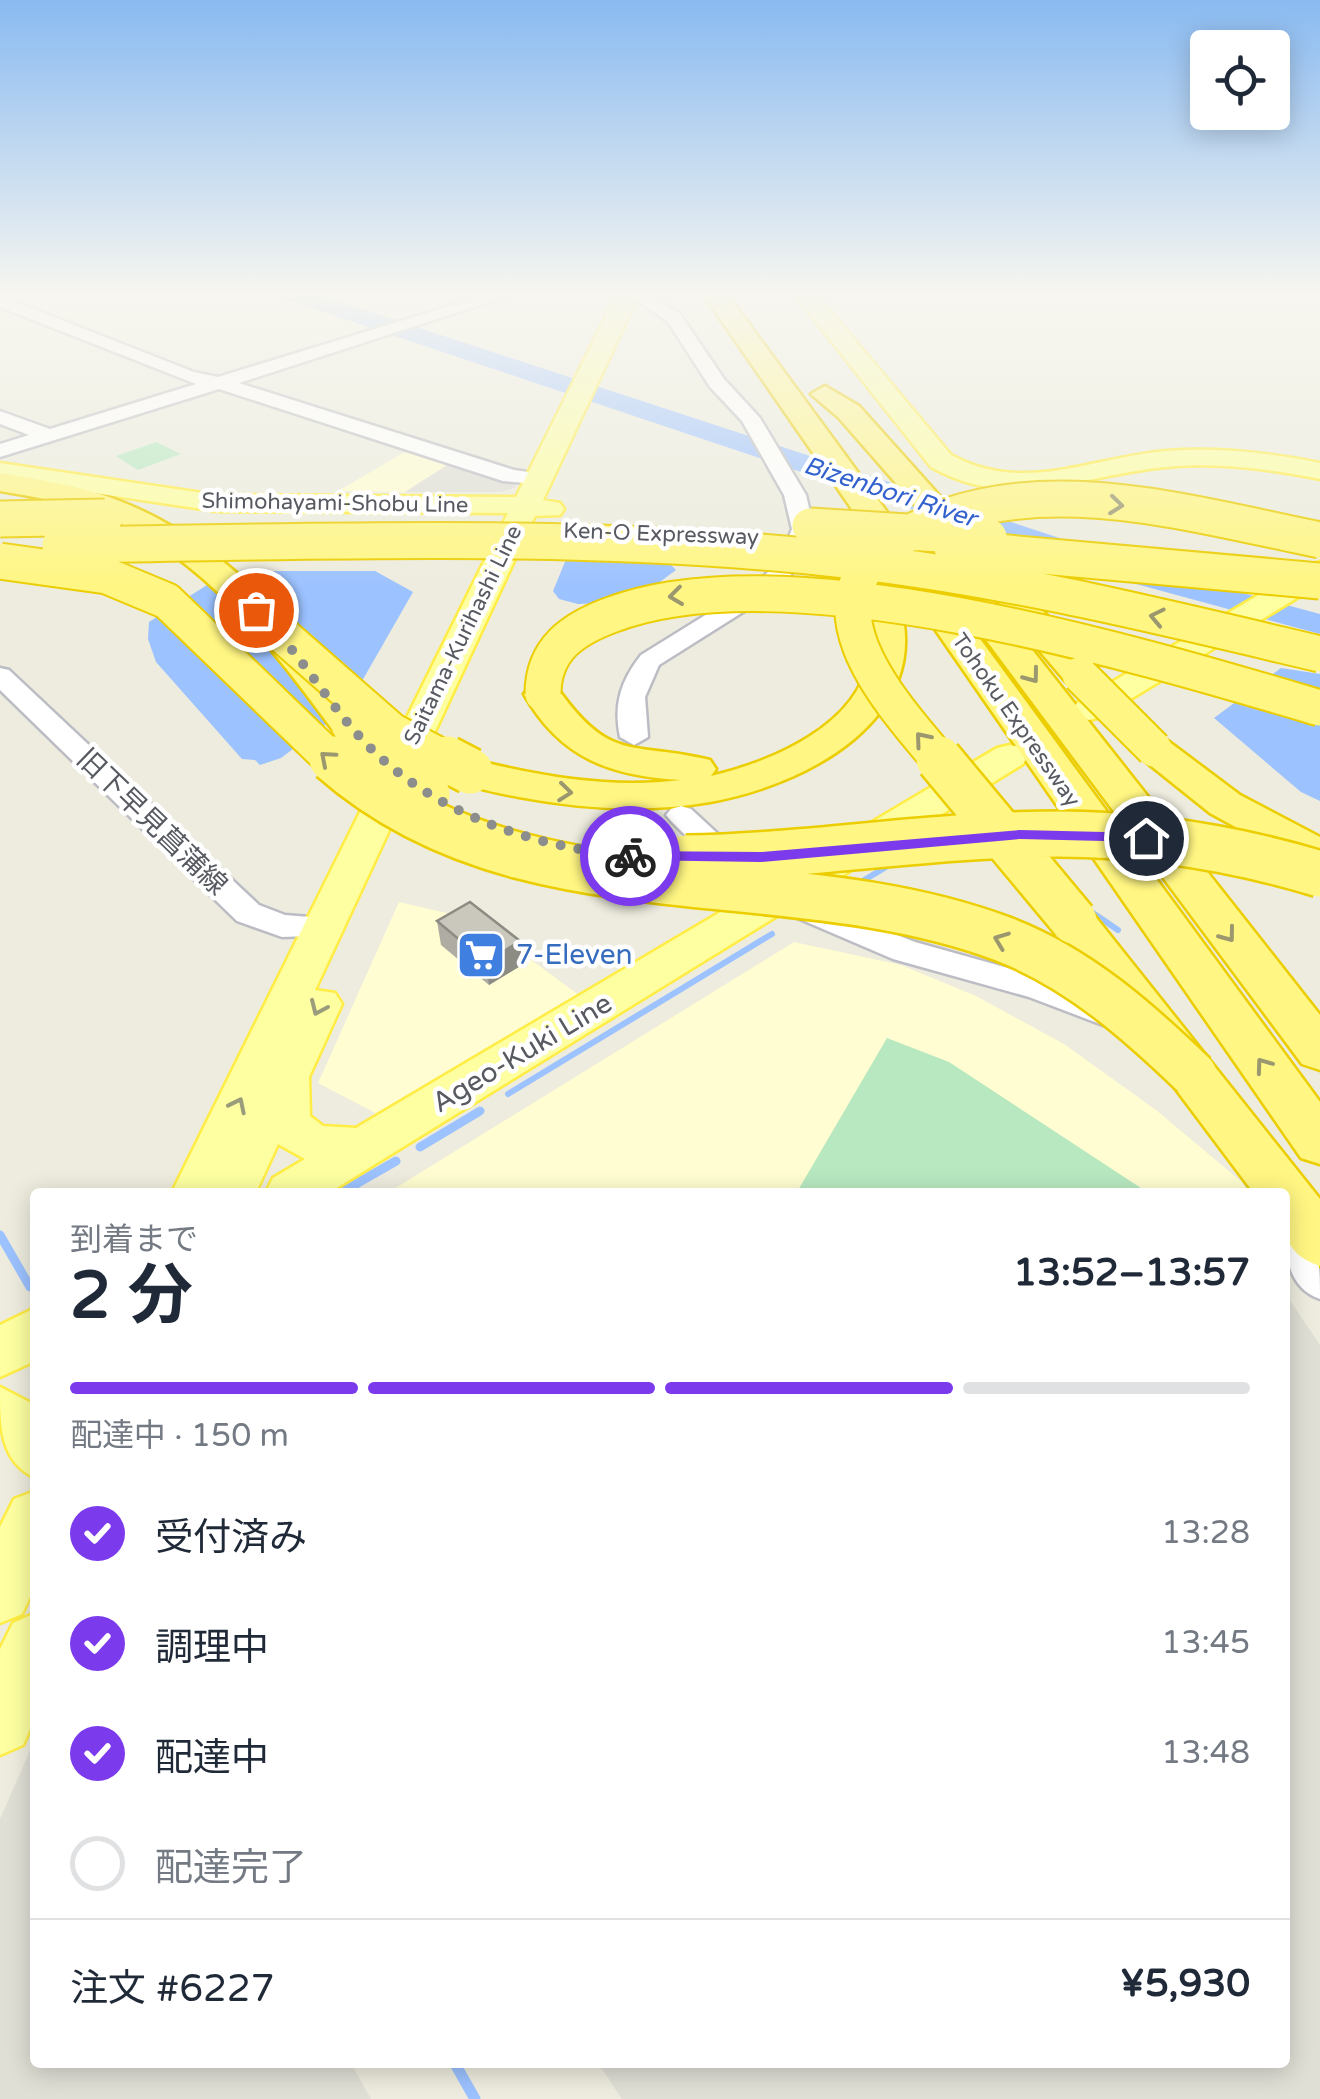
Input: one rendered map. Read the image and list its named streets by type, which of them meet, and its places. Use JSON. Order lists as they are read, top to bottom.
{
  "streets": {
    "highway": ["Ken-O Expressway", "Tohoku Expressway"],
    "main road": ["Shimohayami-Shobu Line", "Saitama-Kurihashi Line", "Ageo-Kuki Line"],
    "street": ["旧下早見菖蒲線"]
  },
  "crossings": [
    ["Shimohayami-Shobu Line", "Saitama-Kurihashi Line"],
    ["Saitama-Kurihashi Line", "旧下早見菖蒲線"]
  ],
  "water": ["Bizenbori River"],
  "places": {
    "supermarket": ["7-Eleven"]
  },
  "page": {
    "heading": ["2 分", "到着まで", "13:52–13:57"],
    "panel": ["注文 #6227", "¥5,930"],
    "bar": "配達中 · 150 m",
    "list": [
      ["受付済み", "13:28"],
      ["調理中", "13:45"],
      ["配達中", "13:48"],
      "配達完了"
    ]
  }
}
